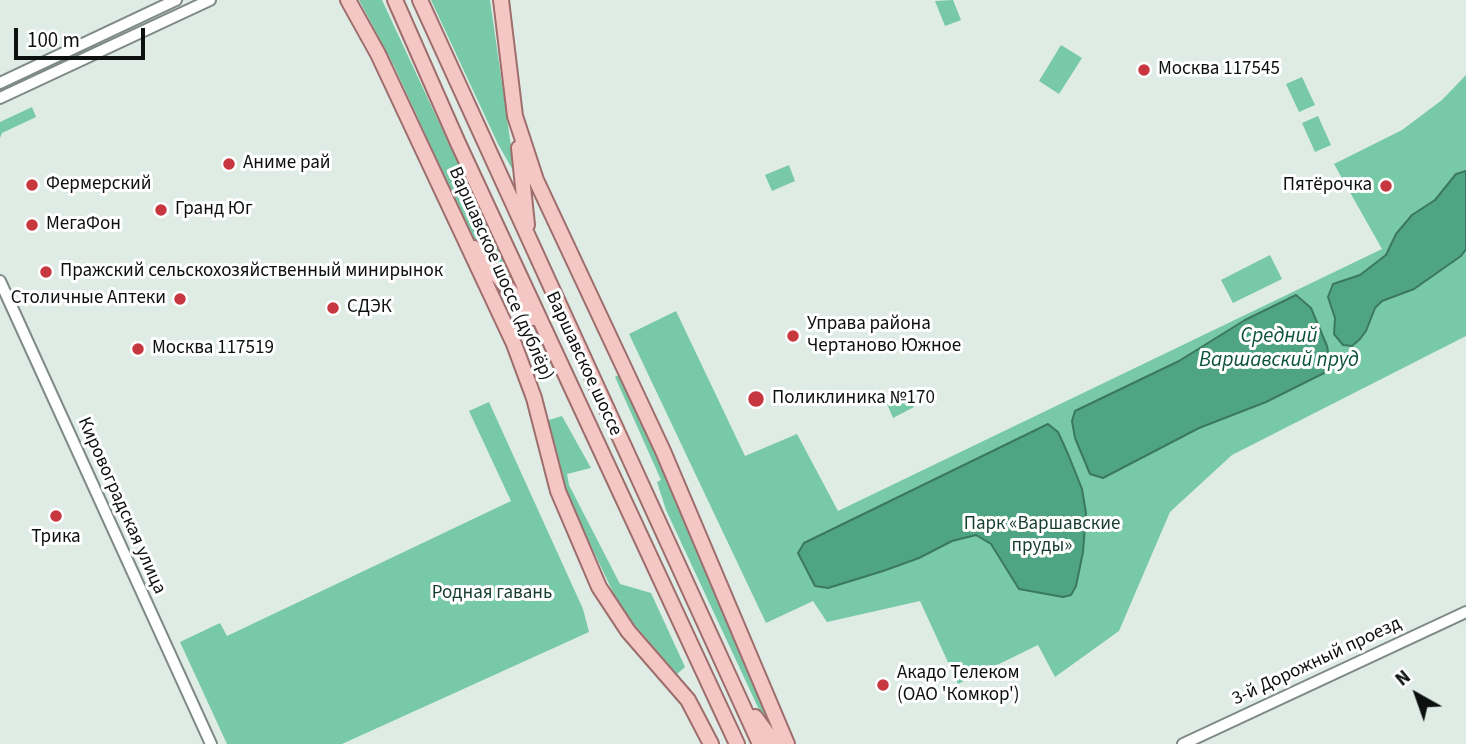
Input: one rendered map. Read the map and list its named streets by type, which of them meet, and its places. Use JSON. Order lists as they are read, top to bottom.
{
  "streets": {
    "main road": ["Варшавское шоссе (дублёр)", "Варшавское шоссе"],
    "street": ["Кировоградская улица", "3-й Дорожный проезд"]
  },
  "water": ["Средний Варшавский пруд"],
  "parks": ["Парк «Варшавские пруды»", "Родная гавань"],
  "places": [
    "Москва 117545",
    "Аниме рай",
    "Фермерский",
    "Пятёрочка",
    "Гранд Юг",
    "МегаФон",
    "Пражский сельскохозяйственный минирынок",
    "Столичные Аптеки",
    "СДЭК",
    "Управа района Чертаново Южное",
    "Москва 117519",
    "Поликлиника №170",
    "Трика",
    "Акадо Телеком (ОАО 'Комкор')"
  ],
  "scale_bar": "100 m",
  "north": "top left"
}
